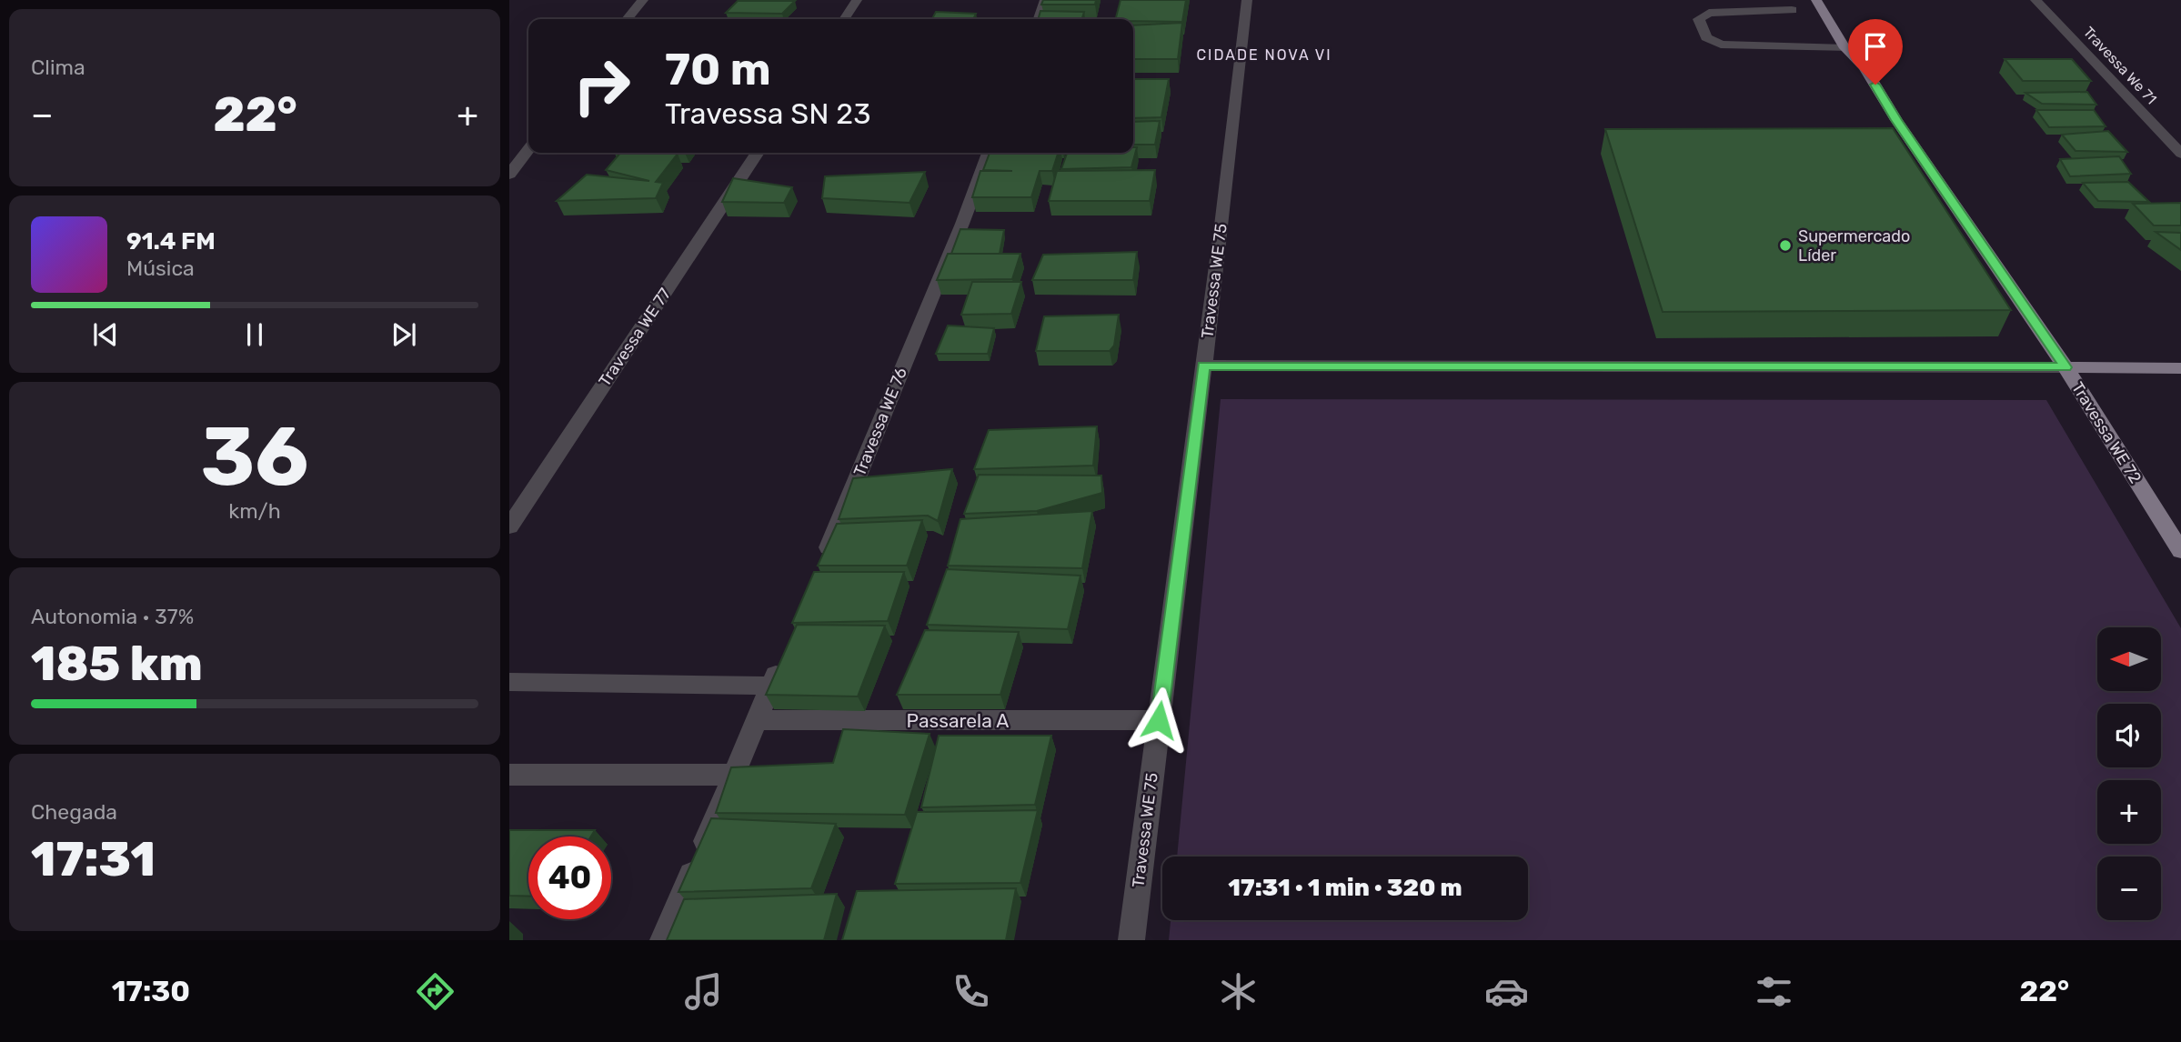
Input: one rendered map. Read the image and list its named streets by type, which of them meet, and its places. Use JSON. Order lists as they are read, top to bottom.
{
  "streets": {
    "main road": ["Travessa WE 72"],
    "street": [
      "Travessa We 71",
      "Travessa WE 75",
      "Travessa WE 77",
      "Travessa WE 76",
      "Passarela A"
    ]
  },
  "crossings": [
    ["Travessa WE 75", "Passarela A"]
  ],
  "districts": ["CIDADE NOVA VI"],
  "places": ["Supermercado Líder"],
  "north": "left",
  "page": {
    "tile": [
      "Clima",
      ["36", "km/h"],
      ["Autonomia · 37%", "185 km"],
      ["Chegada", "17:31"]
    ],
    "turn": ["70 m", "Travessa SN 23"],
    "heat": ["−", "22°", "+"],
    "song": ["91.4 FM", "Música"],
    "map_buttons": ["+", "−"],
    "limit": "40",
    "trip": "17:31 · 1 min · 320 m",
    "tabs": ["17:30", "22°"]
  }
}
